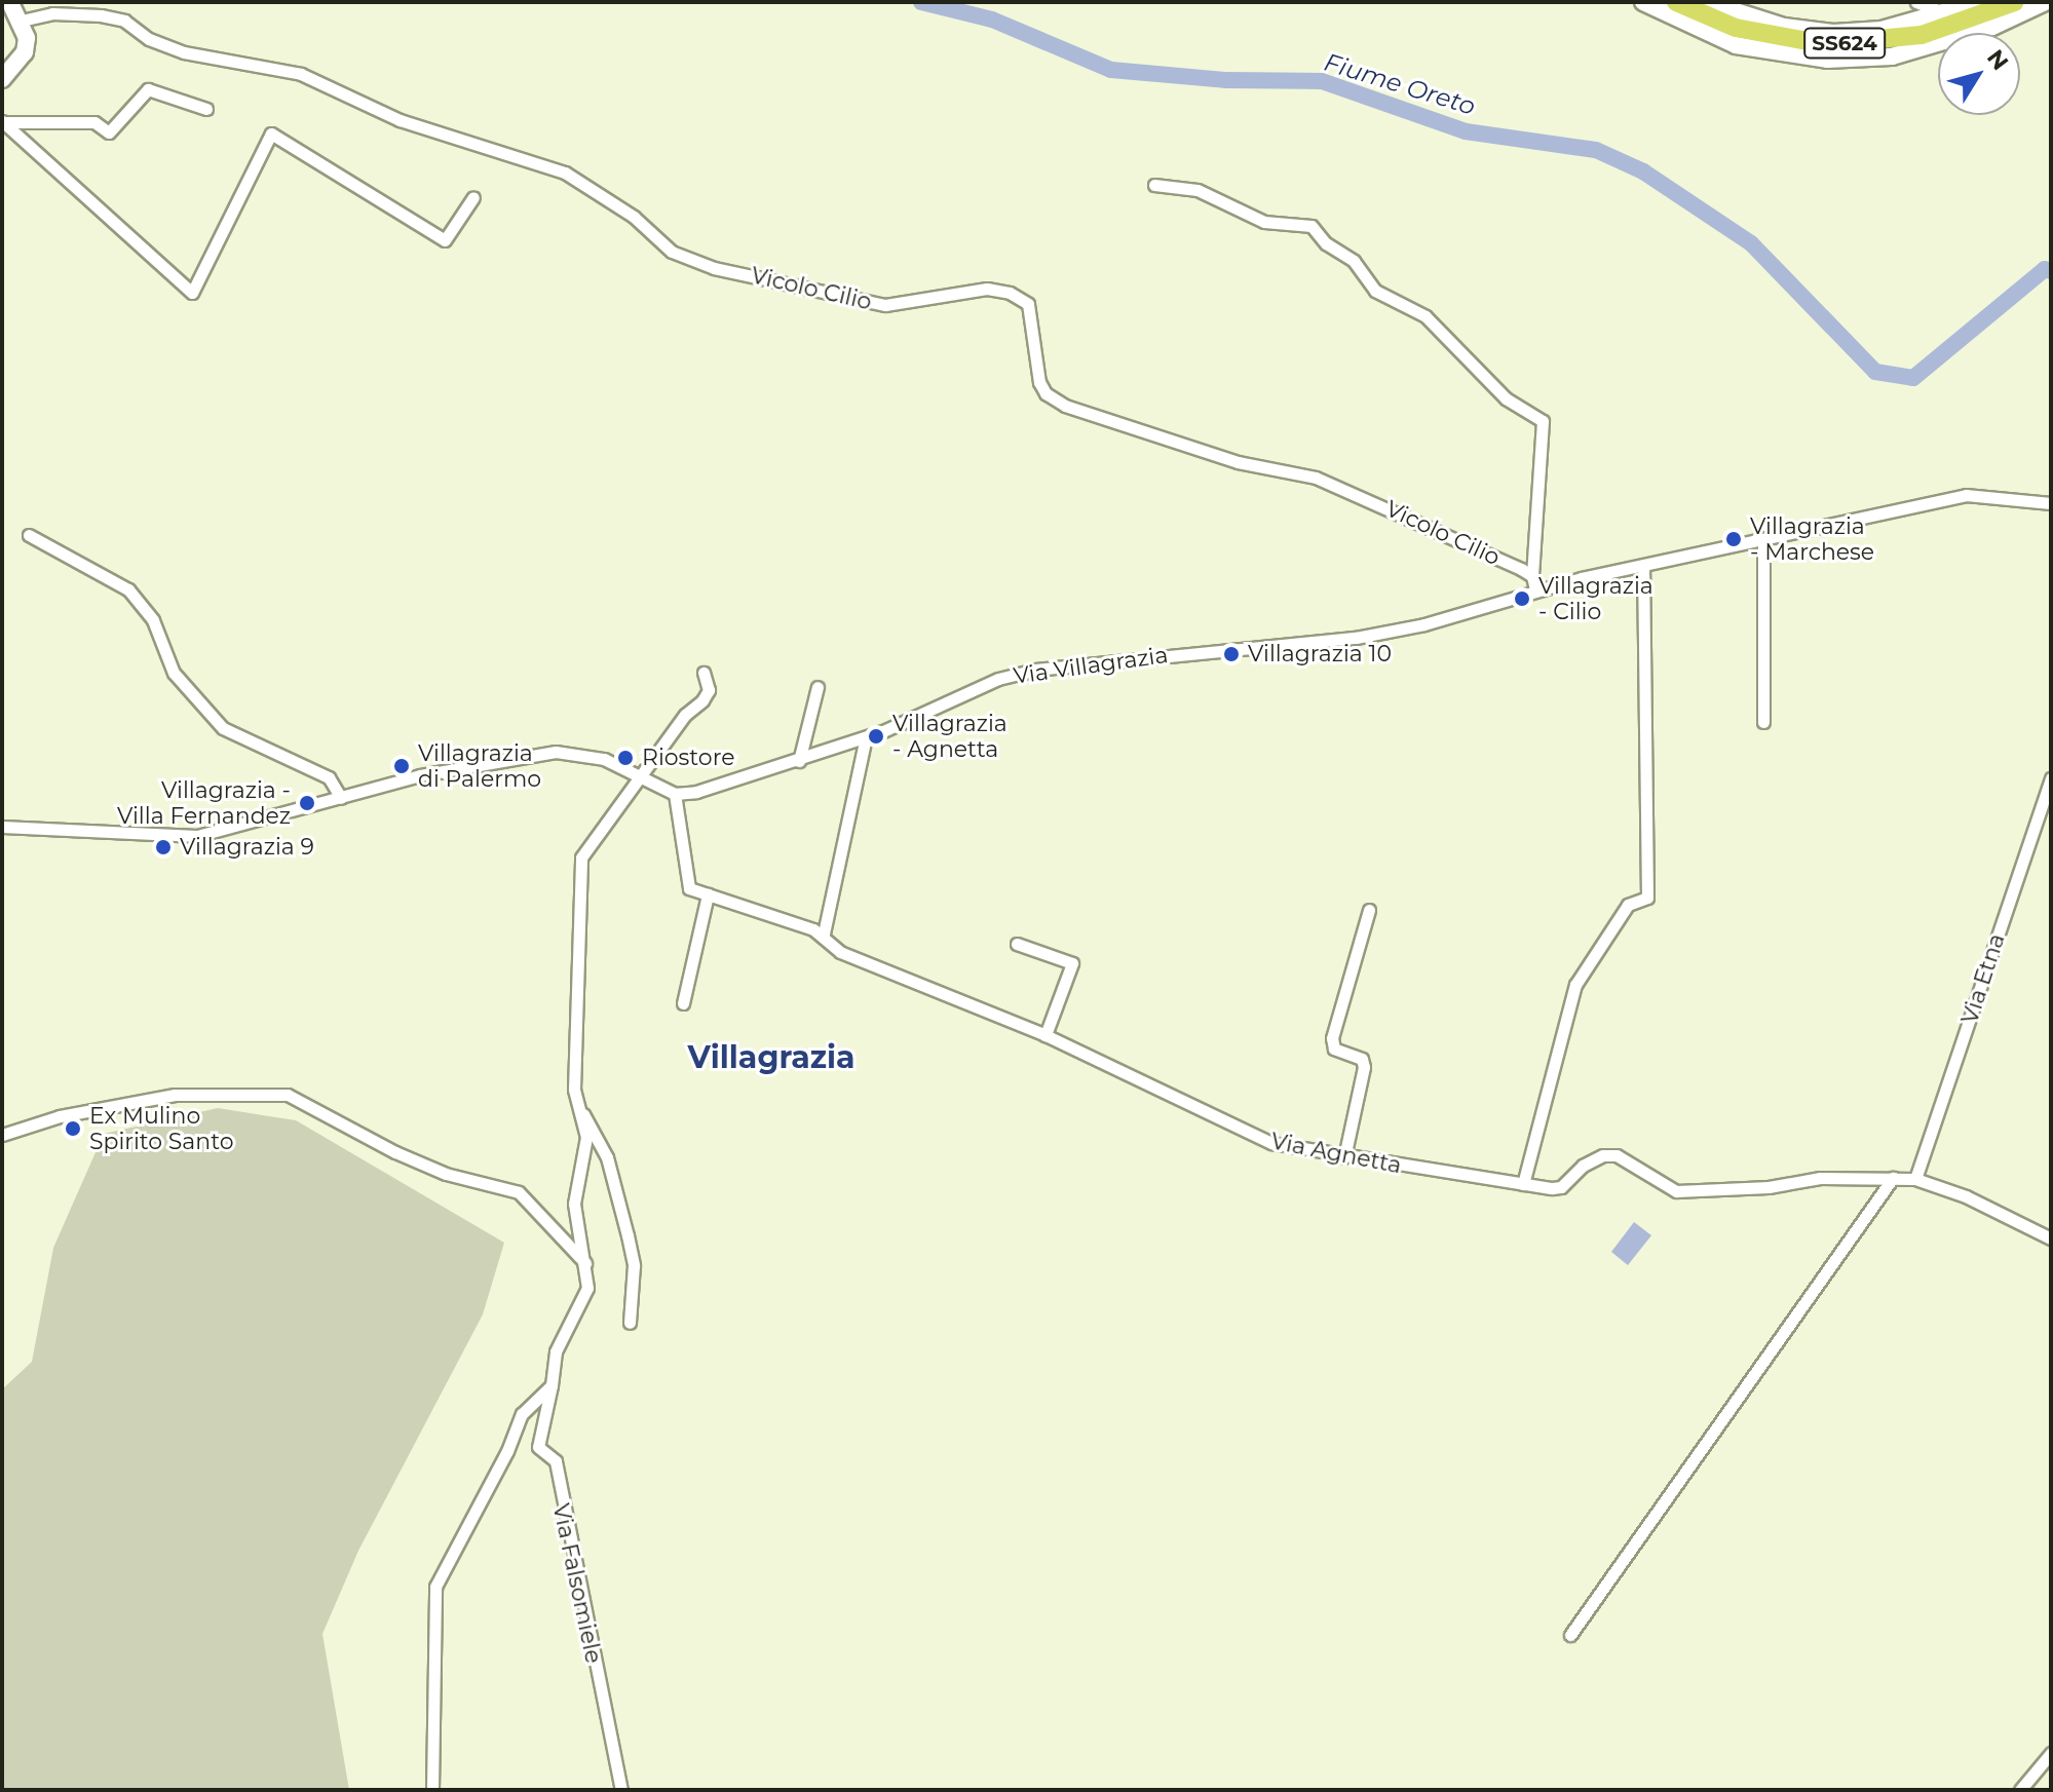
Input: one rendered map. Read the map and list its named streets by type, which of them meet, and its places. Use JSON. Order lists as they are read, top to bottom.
{
  "streets": {
    "main road": ["SS624"],
    "street": [
      "Vicolo Cilio",
      "Via Villagrazia",
      "Via Etna",
      "Via Agnetta",
      "Via Falsomiele"
    ]
  },
  "crossings": [
    ["Via Etna", "Via Agnetta"]
  ],
  "districts": ["Villagrazia"],
  "water": ["Fiume Oreto"],
  "places": [
    "Villagrazia - Marchese",
    "Villagrazia - Cilio",
    "Villagrazia 10",
    "Villagrazia - Agnetta",
    "Riostore",
    "Villagrazia di Palermo",
    "Villagrazia - Villa Fernandez",
    "Villagrazia 9",
    "Ex Mulino Spirito Santo"
  ],
  "north": "top right"
}
